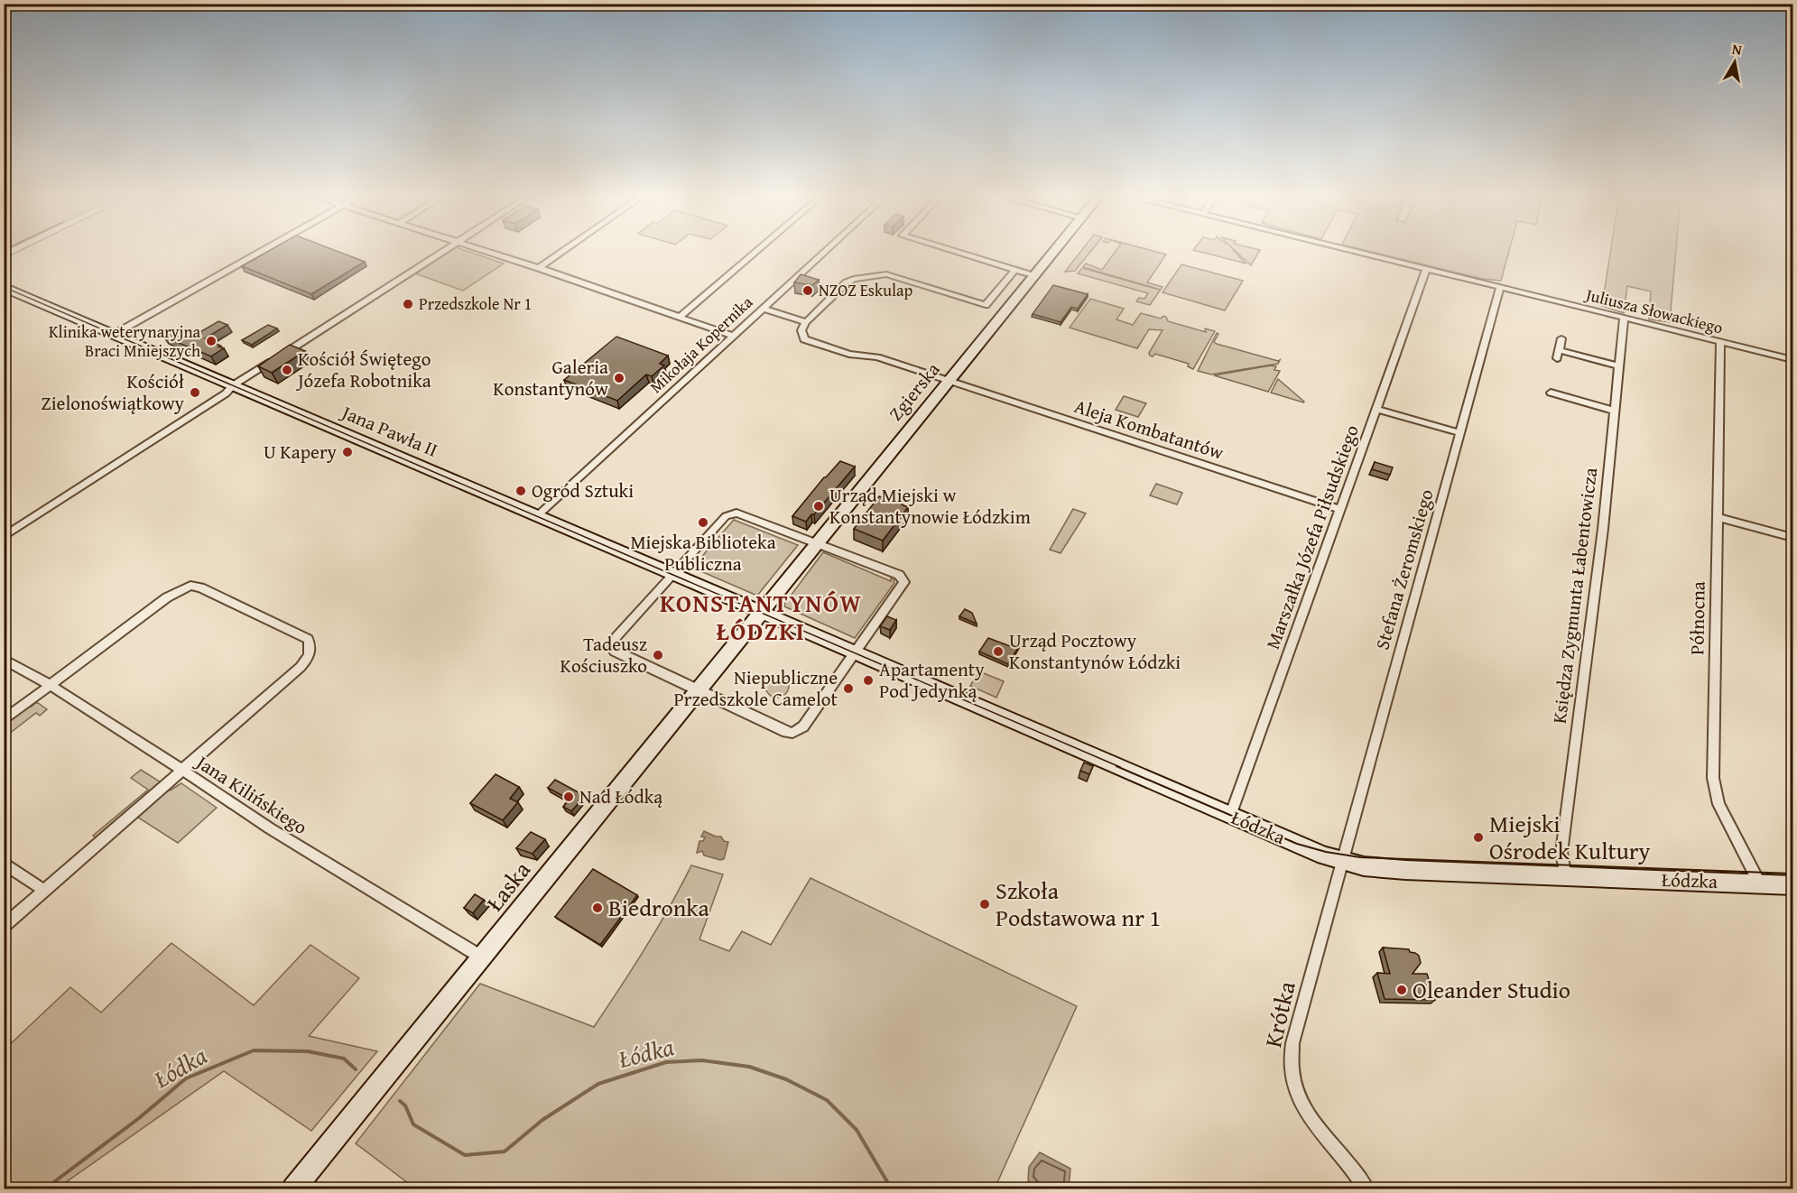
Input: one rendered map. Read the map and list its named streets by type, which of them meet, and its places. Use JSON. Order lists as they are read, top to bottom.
{
  "streets": {
    "main road": [
      "Zgierska",
      "Jana Pawła II",
      "Łódzka",
      "Łaska"
    ],
    "street": [
      "Juliusza Słowackiego",
      "Mikołaja Kopernika",
      "Aleja Kombatantów",
      "Marszałka Józefa Piłsudskiego",
      "Stefana Żeromskiego",
      "Księdza Zygmunta Łabentowicza",
      "Północna",
      "Jana Kilińskiego",
      "Krótka"
    ]
  },
  "crossings": [
    ["Juliusza Słowackiego", "Marszałka Józefa Piłsudskiego"],
    ["Juliusza Słowackiego", "Stefana Żeromskiego"],
    ["Juliusza Słowackiego", "Księdza Zygmunta Łabentowicza"],
    ["Juliusza Słowackiego", "Północna"],
    ["Mikołaja Kopernika", "Jana Pawła II"],
    ["Zgierska", "Aleja Kombatantów"],
    ["Zgierska", "Jana Pawła II"],
    ["Zgierska", "Łódzka"],
    ["Zgierska", "Łaska"],
    ["Aleja Kombatantów", "Marszałka Józefa Piłsudskiego"],
    ["Jana Pawła II", "Łódzka"],
    ["Jana Pawła II", "Łaska"],
    ["Marszałka Józefa Piłsudskiego", "Łódzka"],
    ["Stefana Żeromskiego", "Łódzka"],
    ["Stefana Żeromskiego", "Krótka"],
    ["Księdza Zygmunta Łabentowicza", "Łódzka"],
    ["Północna", "Łódzka"],
    ["Jana Kilińskiego", "Łaska"],
    ["Łódzka", "Łaska"],
    ["Łódzka", "Krótka"]
  ],
  "districts": ["KONSTANTYNÓW ŁÓDZKI"],
  "water": ["Łódka"],
  "places": [
    "NZOZ Eskulap",
    "Przedszkole Nr 1",
    "Klinika weterynaryjna Braci Mniejszych",
    "Kościół Świętego Józefa Robotnika",
    "Galeria Konstantynów",
    "Kościół Zielonoświątkowy",
    "U Kapery",
    "Ogród Sztuki",
    "Urząd Miejski w Konstantynowie Łódzkim",
    "Miejska Biblioteka Publiczna",
    "Urząd Pocztowy Konstantynów Łódzki",
    "Tadeusz Kościuszko",
    "Apartamenty Pod Jedynką",
    "Niepubliczne Przedszkole Camelot",
    "Nad Łódką",
    "Miejski Ośrodek Kultury",
    "Szkoła Podstawowa nr 1",
    "Biedronka",
    "Oleander Studio"
  ],
  "north": "top"
}
